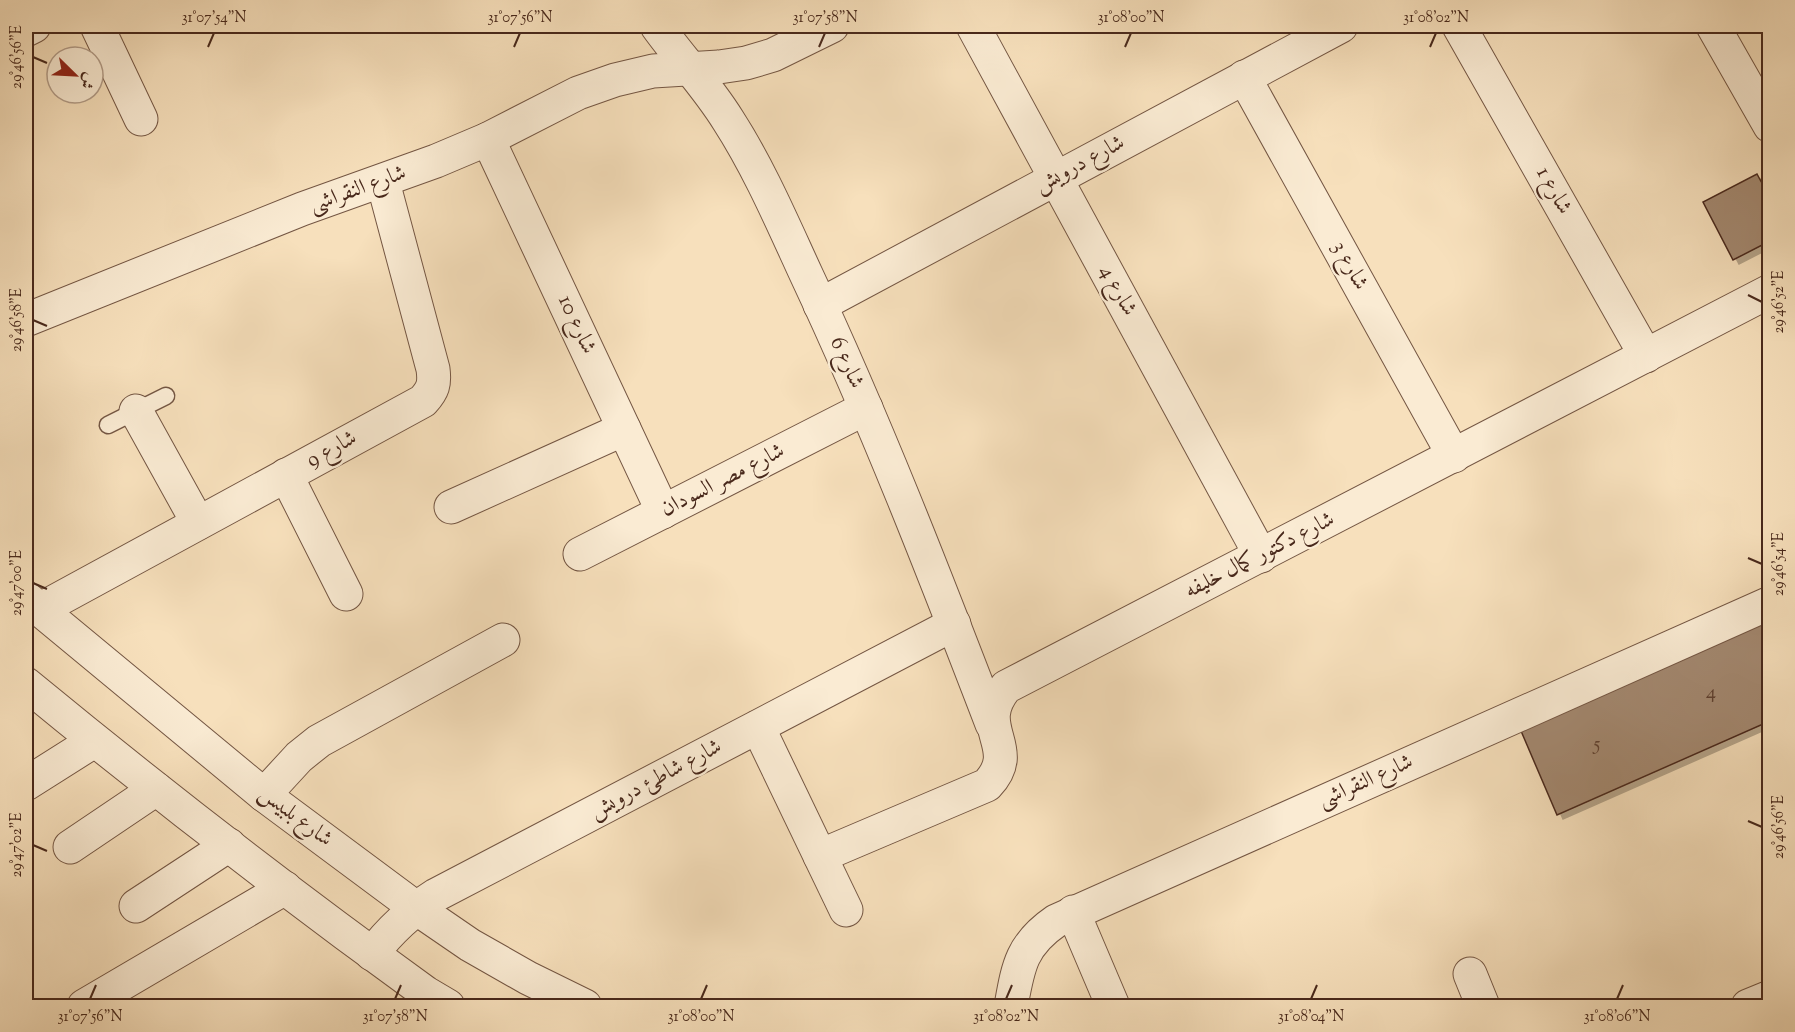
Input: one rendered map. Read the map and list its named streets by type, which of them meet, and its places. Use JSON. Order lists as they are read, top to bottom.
{
  "streets": {
    "street": [
      "شارع درويش",
      "شارع النقراشى",
      "شارع 1",
      "شارع 3",
      "شارع 4",
      "شارع 10",
      "شارع 6",
      "شارع 9",
      "شارع مصر السودان",
      "شارع دكتور كمال خليفه",
      "شارع شاطئ درويش",
      "شارع بلبيس"
    ]
  },
  "crossings": [
    ["شارع درويش", "شارع 3"],
    ["شارع درويش", "شارع 4"],
    ["شارع درويش", "شارع 6"],
    ["شارع النقراشى", "شارع 10"],
    ["شارع النقراشى", "شارع 6"],
    ["شارع النقراشى", "شارع 9"],
    ["شارع 1", "شارع دكتور كمال خليفه"],
    ["شارع 3", "شارع دكتور كمال خليفه"],
    ["شارع 4", "شارع دكتور كمال خليفه"],
    ["شارع 10", "شارع مصر السودان"],
    ["شارع 6", "شارع مصر السودان"],
    ["شارع 6", "شارع دكتور كمال خليفه"],
    ["شارع 6", "شارع شاطئ درويش"],
    ["شارع 9", "شارع بلبيس"],
    ["شارع شاطئ درويش", "شارع بلبيس"]
  ],
  "house_numbers": ["4", "5"],
  "north": "bottom right",
  "coordinates": [
    "31°07'54\"N",
    "31°07'56\"N",
    "31°07'58\"N",
    "31°08'00\"N",
    "31°08'02\"N",
    "29°46'56\"E",
    "29°46'52\"E",
    "29°46'58\"E",
    "29°46'54\"E",
    "29°47'00\"E",
    "29°47'02\"E",
    "31°08'04\"N",
    "31°08'06\"N"
  ]
}
